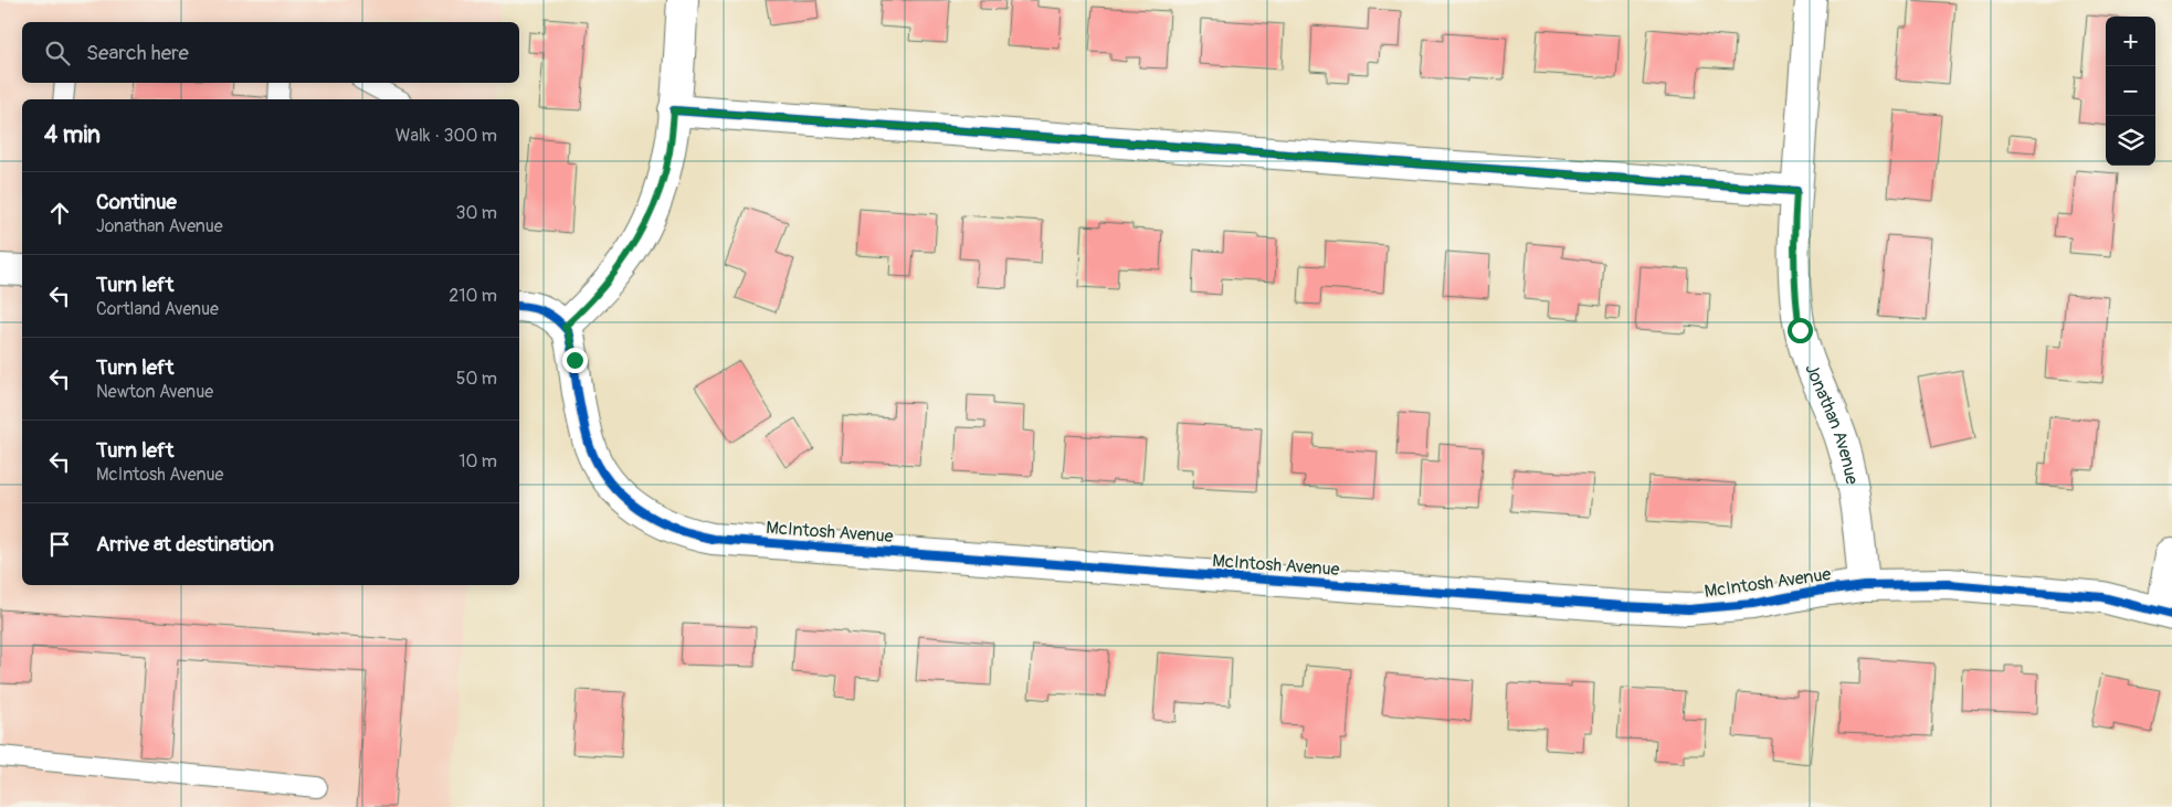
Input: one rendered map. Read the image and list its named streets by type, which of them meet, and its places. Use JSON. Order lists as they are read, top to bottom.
{
  "streets": {
    "street": ["Jonathan Avenue", "McIntosh Avenue"]
  },
  "crossings": [
    ["Jonathan Avenue", "McIntosh Avenue"]
  ],
  "page": {
    "map_buttons": ["+", "−"],
    "search": "Search here",
    "heading": ["4 min", "Walk · 300 m"],
    "list": [
      ["Continue", "Jonathan Avenue", "30 m"],
      ["Turn left", "Cortland Avenue", "210 m"],
      ["Turn left", "Newton Avenue", "50 m"],
      ["Turn left", "McIntosh Avenue", "10 m"],
      "Arrive at destination"
    ]
  }
}
